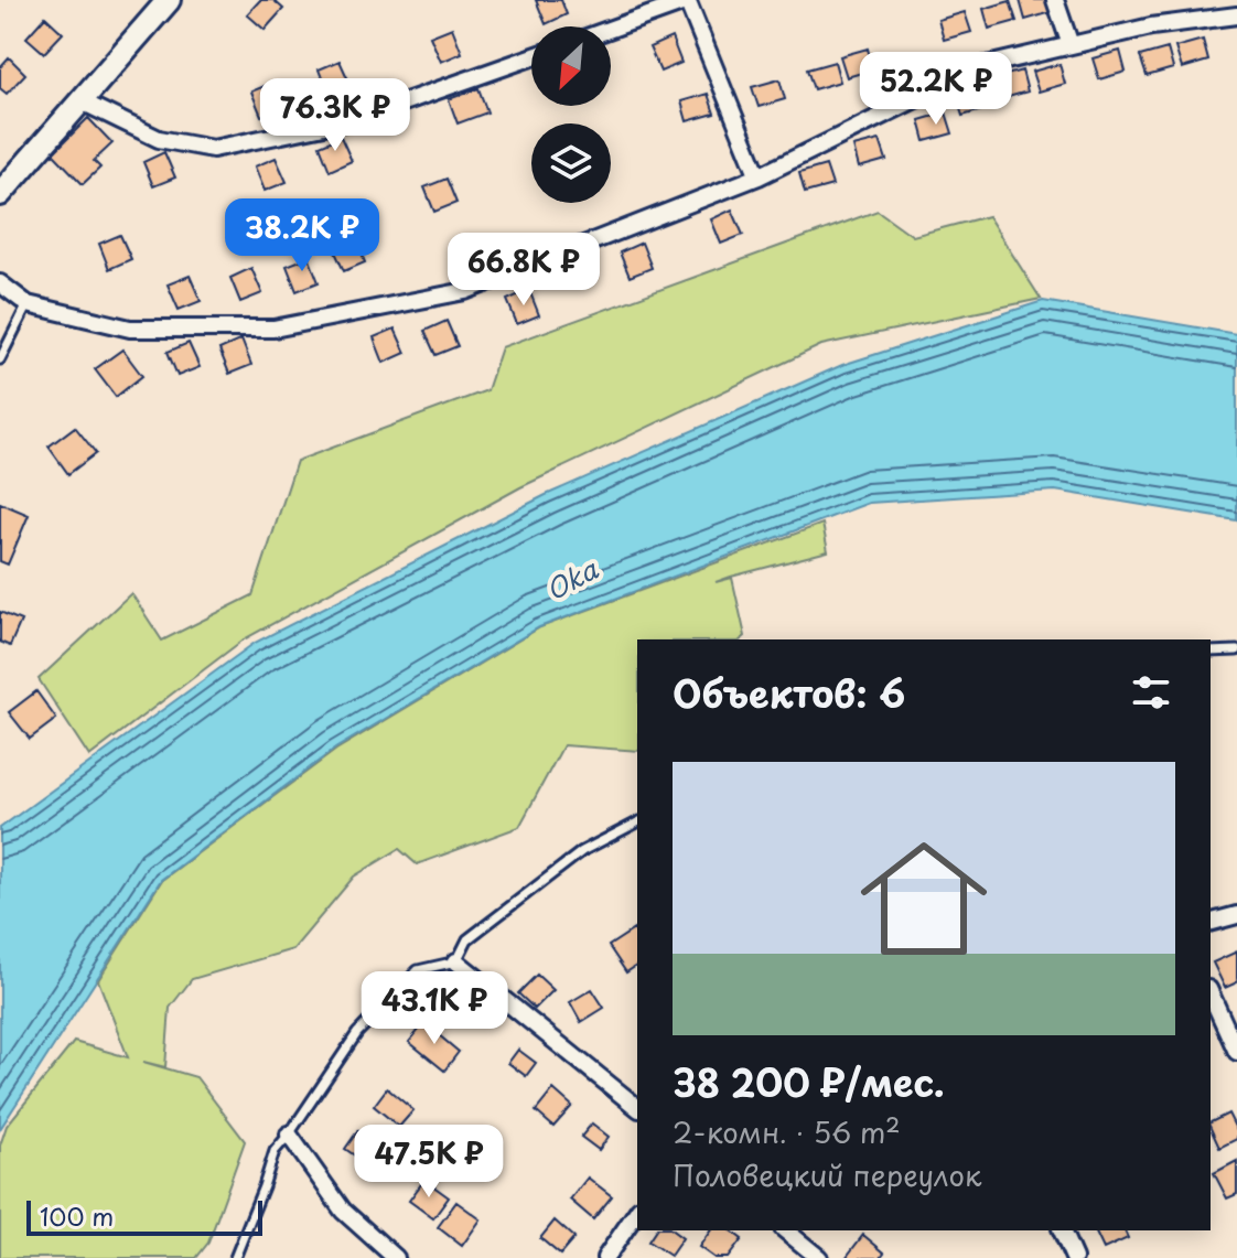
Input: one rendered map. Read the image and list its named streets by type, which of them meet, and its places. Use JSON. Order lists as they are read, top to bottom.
{
  "water": ["Oka"],
  "scale_bar": "100 m",
  "north": "bottom left",
  "page": {
    "price": [
      "52.2K ₽",
      "76.3K ₽",
      "38.2K ₽",
      "66.8K ₽",
      "43.1K ₽",
      "47.5K ₽"
    ],
    "heading": "Объектов: 6",
    "list": [
      {
        "name": "38 200 ₽/мес.",
        "note": "2-комн. · 56 m² · Половецкий переулок"
      }
    ],
    "scale": "100 m"
  }
}
